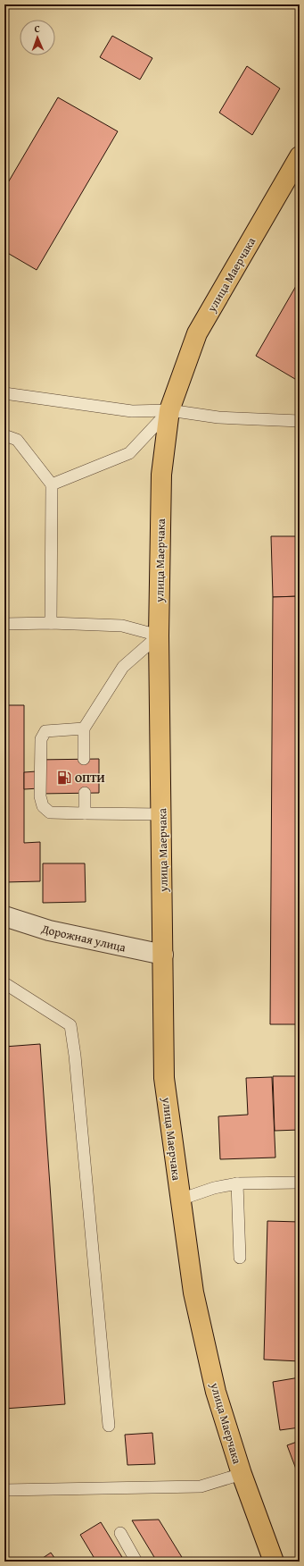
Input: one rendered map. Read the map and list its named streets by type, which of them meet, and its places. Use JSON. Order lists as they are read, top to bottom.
{
  "streets": {
    "main road": ["улица Маерчака"],
    "street": ["Дорожная улица"]
  },
  "crossings": [
    ["улица Маерчака", "Дорожная улица"]
  ],
  "places": {
    "fuel station": ["ОПТИ"]
  },
  "north": "top"
}
